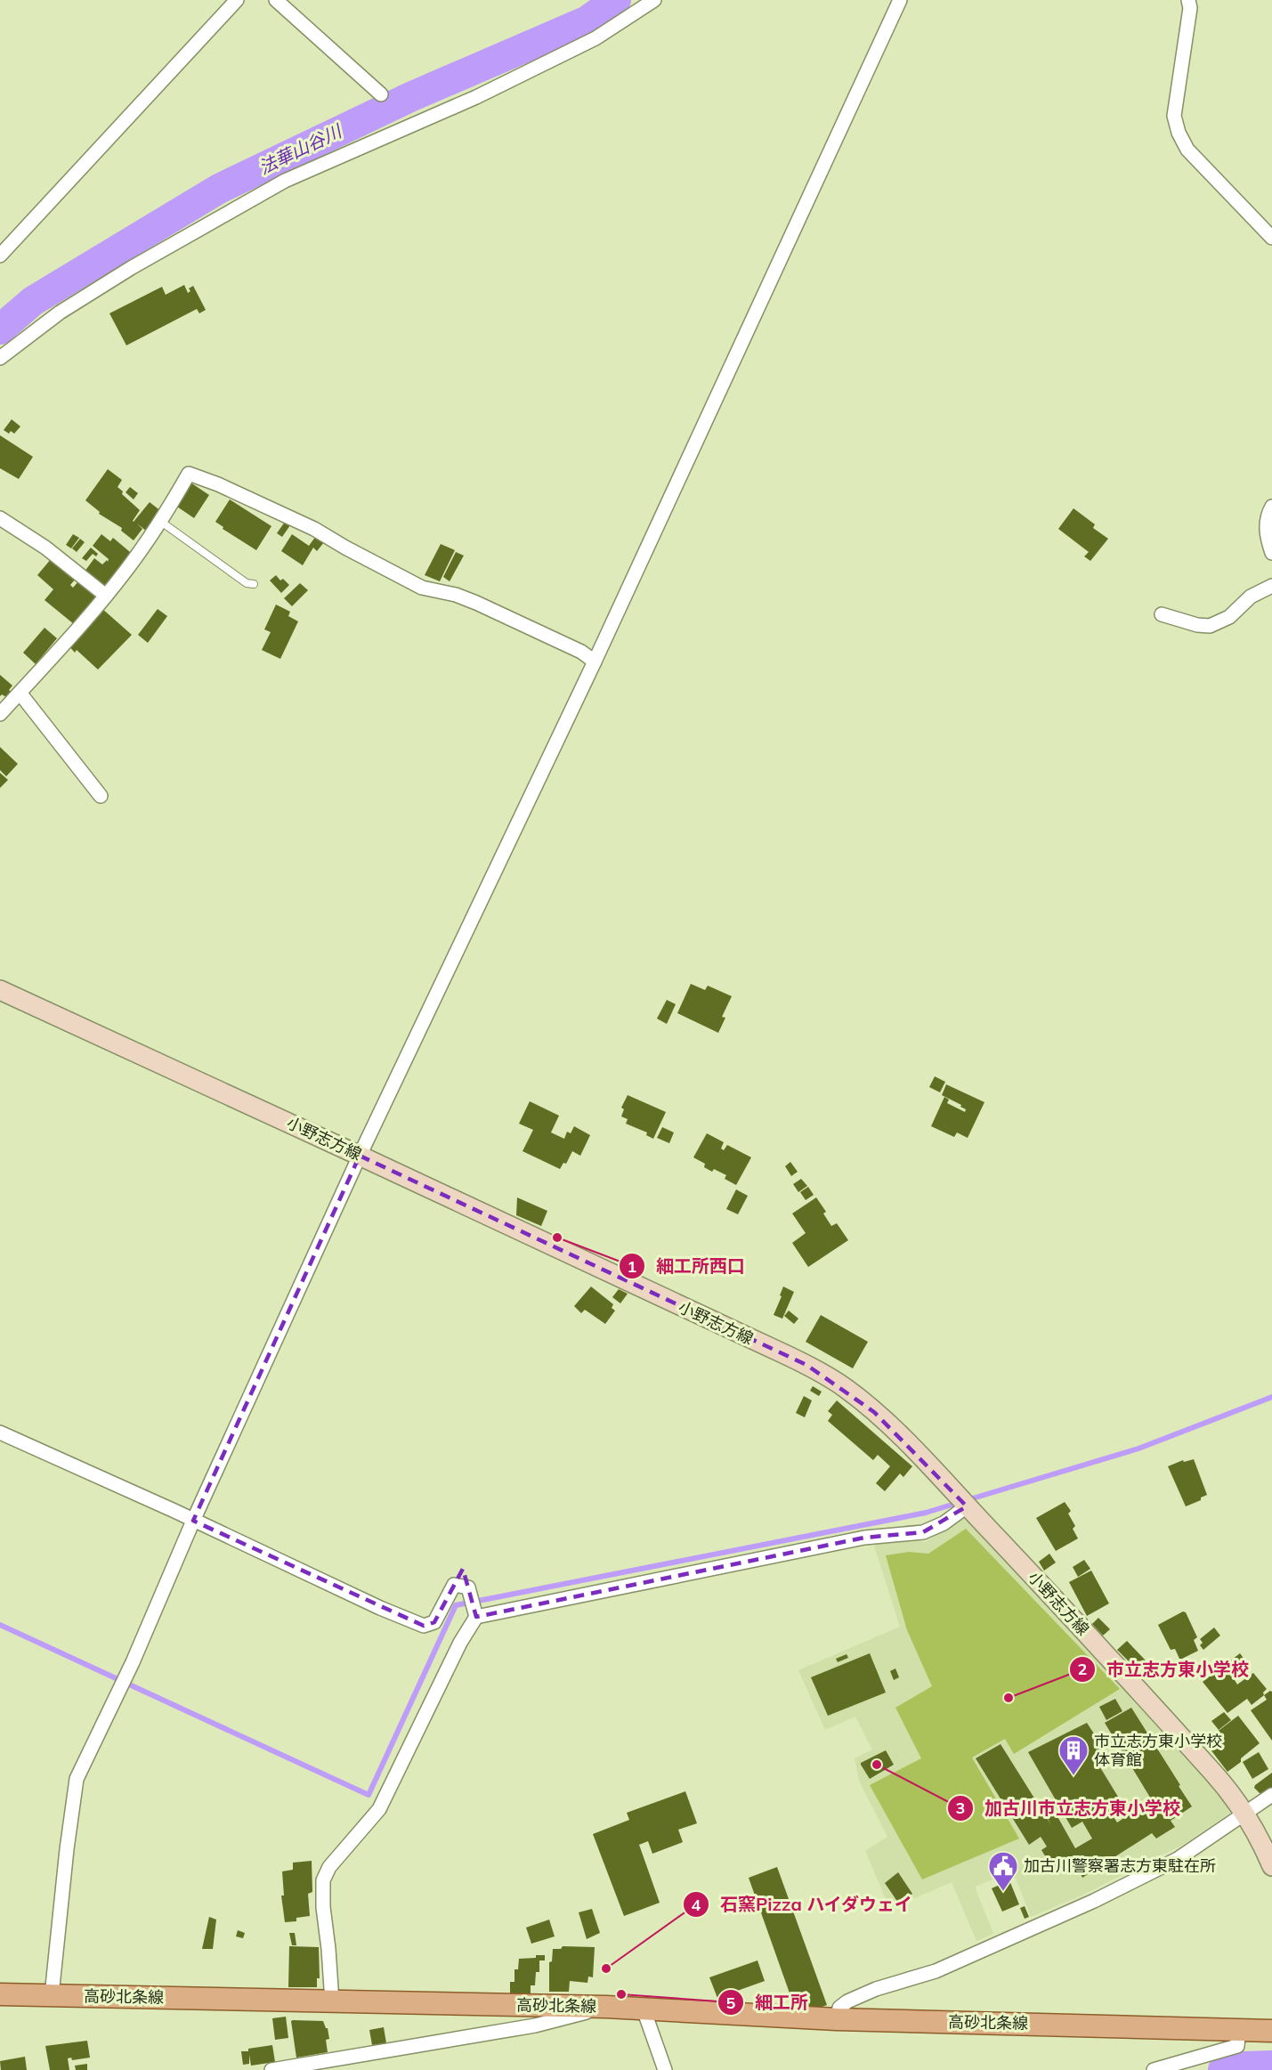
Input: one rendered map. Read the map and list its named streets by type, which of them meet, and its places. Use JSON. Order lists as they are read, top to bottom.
{
  "streets": {
    "main road": ["小野志方線", "高砂北条線"]
  },
  "water": ["法華山谷川"],
  "places": {
    "other": [
      "細工所西口",
      "市立志方東小学校",
      "加古川市立志方東小学校",
      "石窯Pizza ハイダウェイ",
      "細工所"
    ],
    "building": ["市立志方東小学校 体育館"],
    "public building": ["加古川警察署志方東駐在所"]
  }
}
